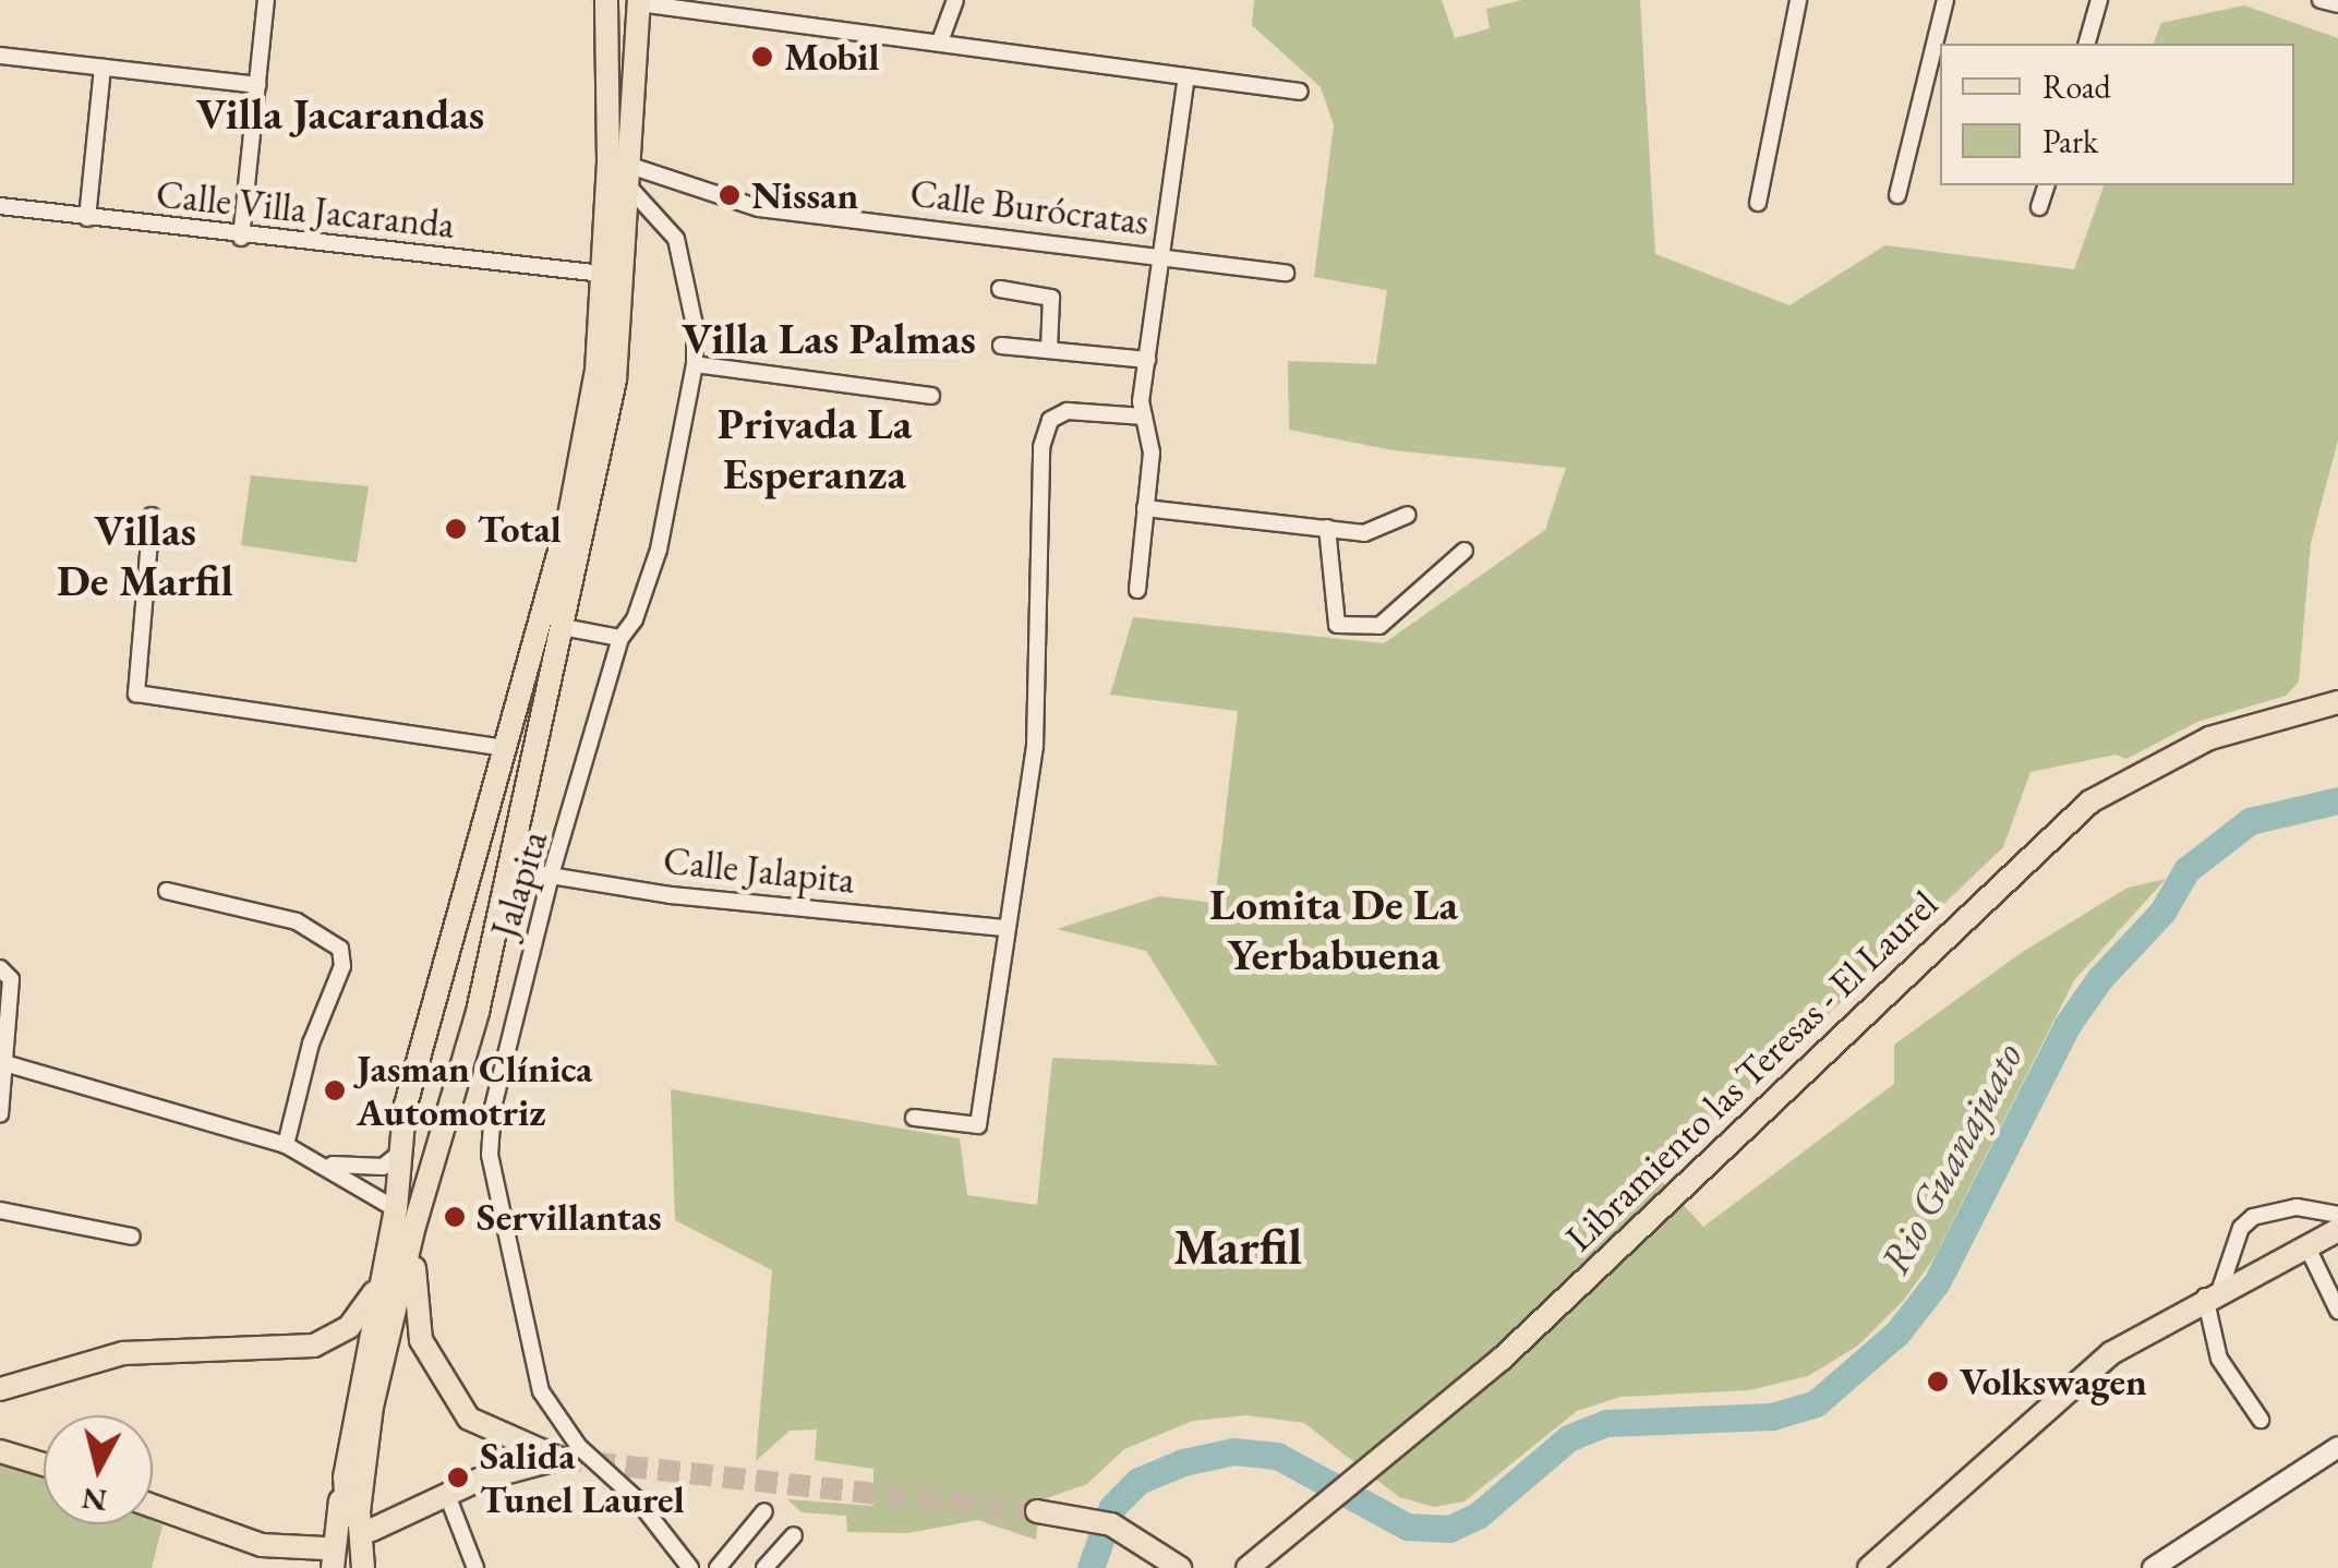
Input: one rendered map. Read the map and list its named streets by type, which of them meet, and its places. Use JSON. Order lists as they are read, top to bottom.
{
  "streets": {
    "main road": ["Libramiento las Teresas - El Laurel"],
    "street": [
      "Calle Burócratas",
      "Calle Villa Jacaranda",
      "Calle Jalapita",
      "Jalapita"
    ]
  },
  "crossings": [
    ["Calle Jalapita", "Jalapita"]
  ],
  "districts": [
    "Villa Jacarandas",
    "Villa Las Palmas",
    "Privada La Esperanza",
    "Villas De Marfil",
    "Lomita De La Yerbabuena",
    "Marfil"
  ],
  "water": ["Rio Guanajuato"],
  "places": [
    "Mobil",
    "Nissan",
    "Total",
    "Jasman Clínica Automotriz",
    "Servillantas",
    "Volkswagen",
    "Salida Tunel Laurel"
  ],
  "legend": ["Road", "Park"],
  "north": "bottom"
}
